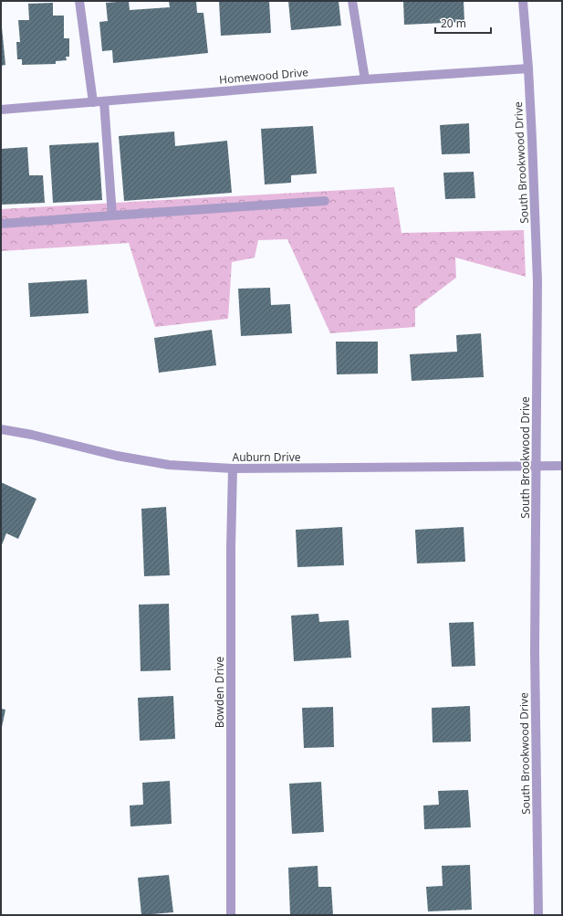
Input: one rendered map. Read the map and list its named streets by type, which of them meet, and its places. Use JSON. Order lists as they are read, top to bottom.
{
  "streets": {
    "street": [
      "Homewood Drive",
      "South Brookwood Drive",
      "Auburn Drive",
      "Bowden Drive"
    ]
  },
  "crossings": [
    ["Homewood Drive", "South Brookwood Drive"],
    ["South Brookwood Drive", "Auburn Drive"],
    ["Auburn Drive", "Bowden Drive"]
  ],
  "scale_bar": "20 m"
}
